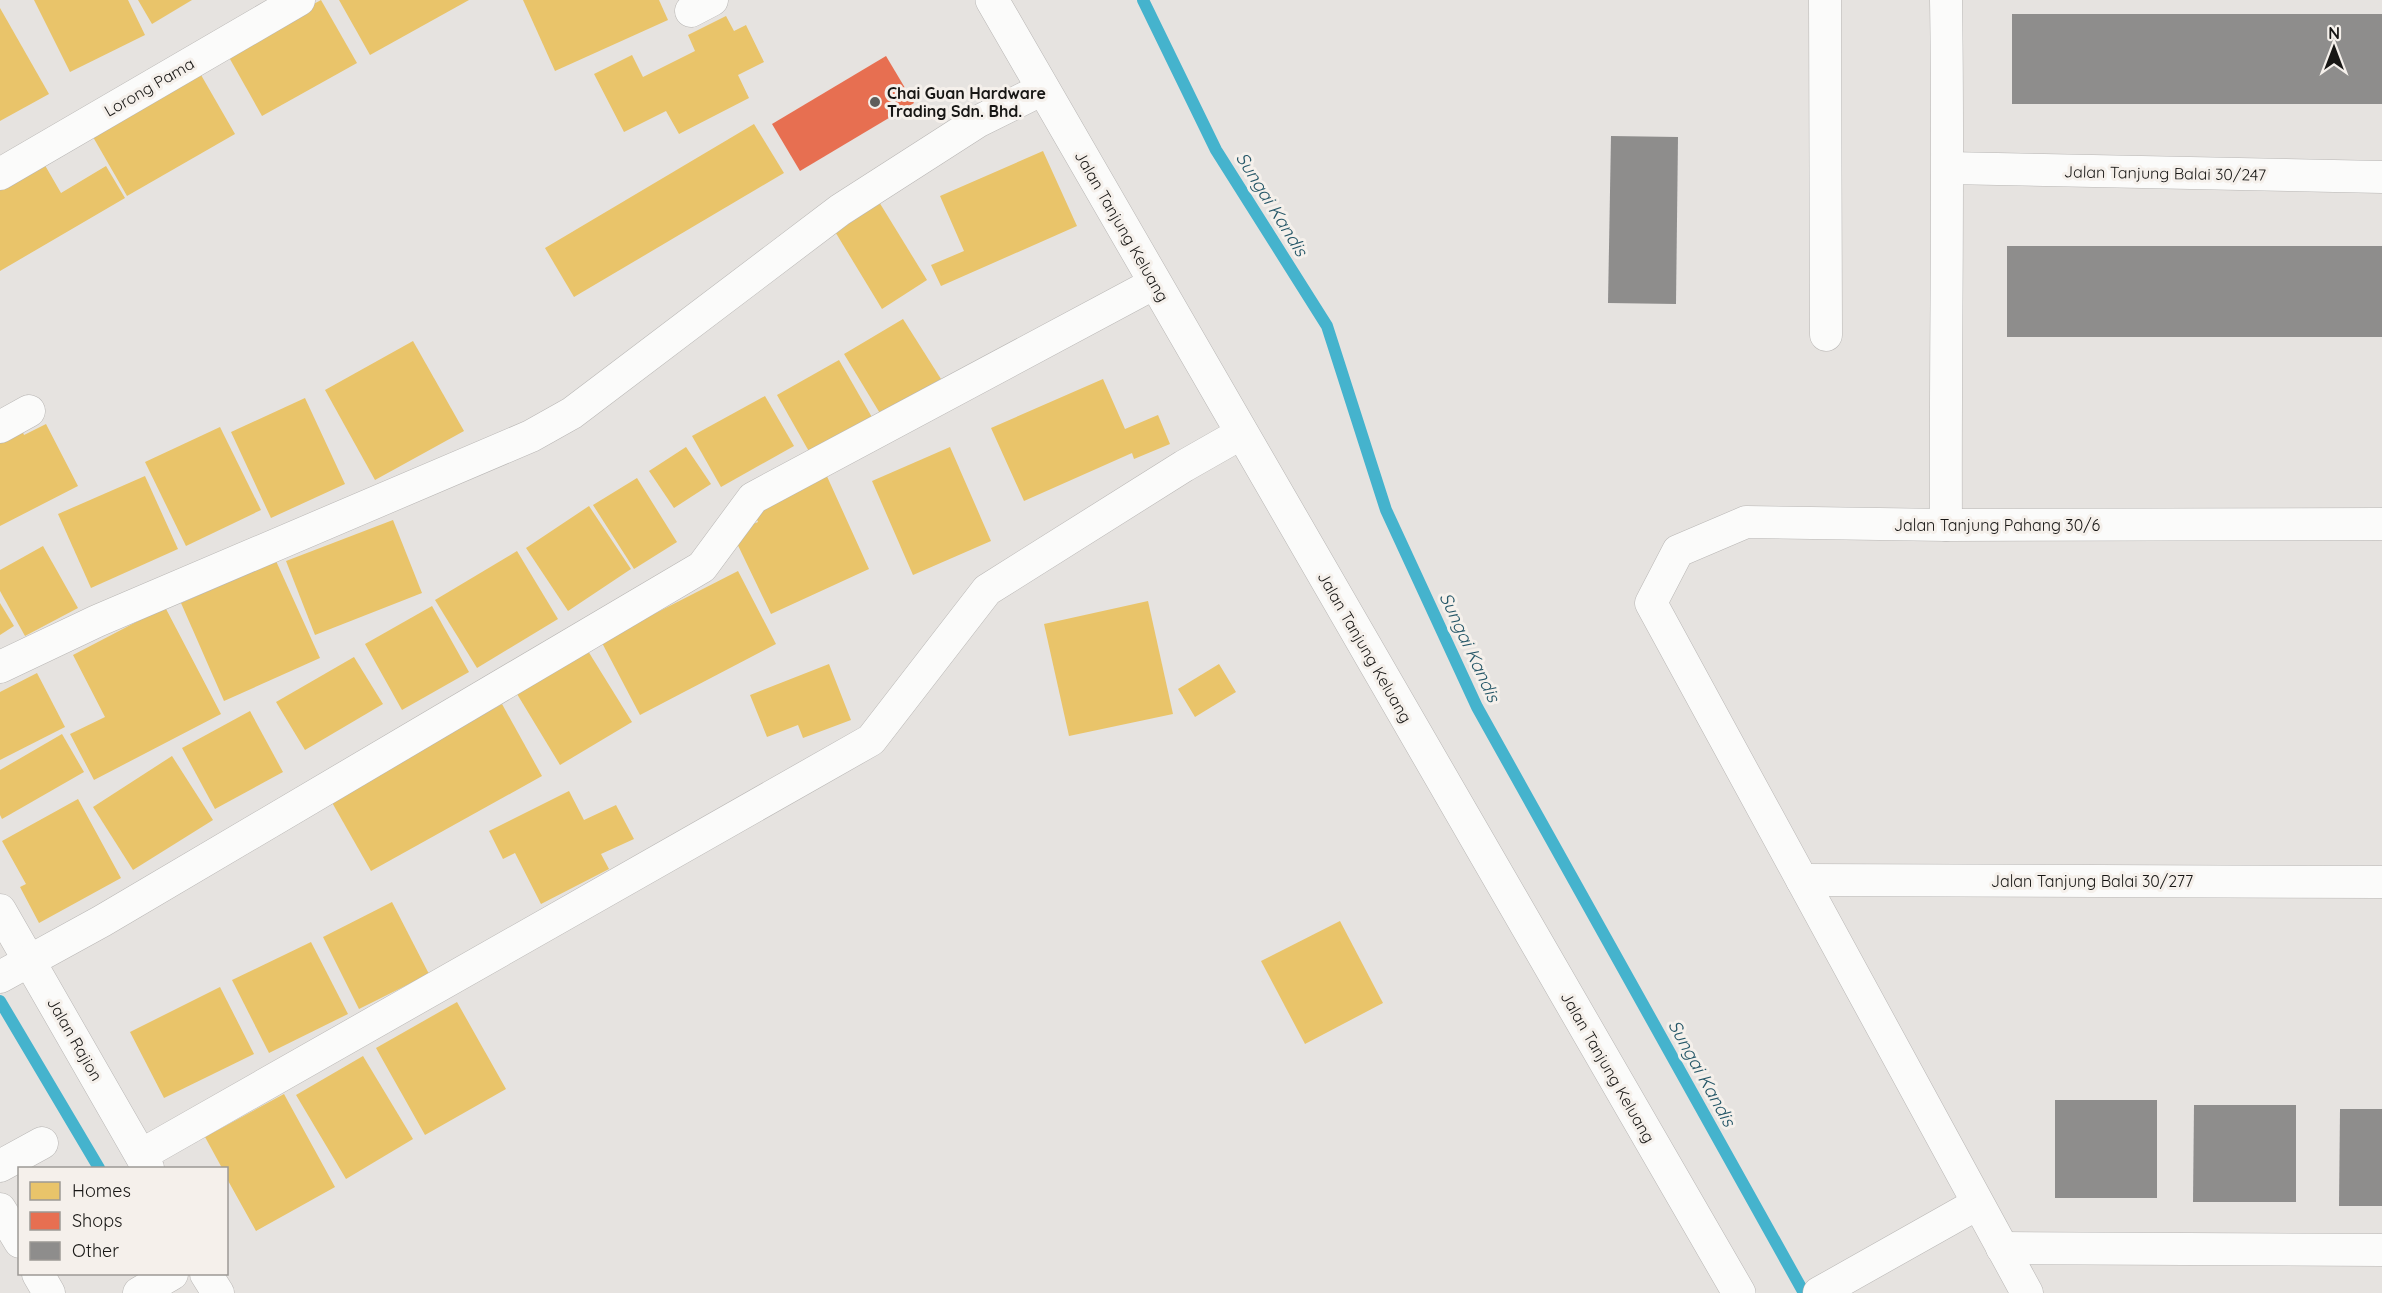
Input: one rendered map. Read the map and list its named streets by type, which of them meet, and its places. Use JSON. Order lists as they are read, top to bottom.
{
  "streets": {
    "main road": ["Jalan Tanjung Keluang"],
    "street": [
      "Lorong Pama",
      "Jalan Tanjung Balai 30/247",
      "Jalan Tanjung Pahang 30/6",
      "Jalan Tanjung Balai 30/277",
      "Jalan Rajion"
    ]
  },
  "crossings": [
    ["Jalan Tanjung Pahang 30/6", "Jalan Tanjung Balai 30/277"]
  ],
  "water": ["Sungai Kandis"],
  "places": ["Chai Guan Hardware Trading Sdn. Bhd."],
  "legend": ["Homes", "Shops", "Other"],
  "north": "top"
}
